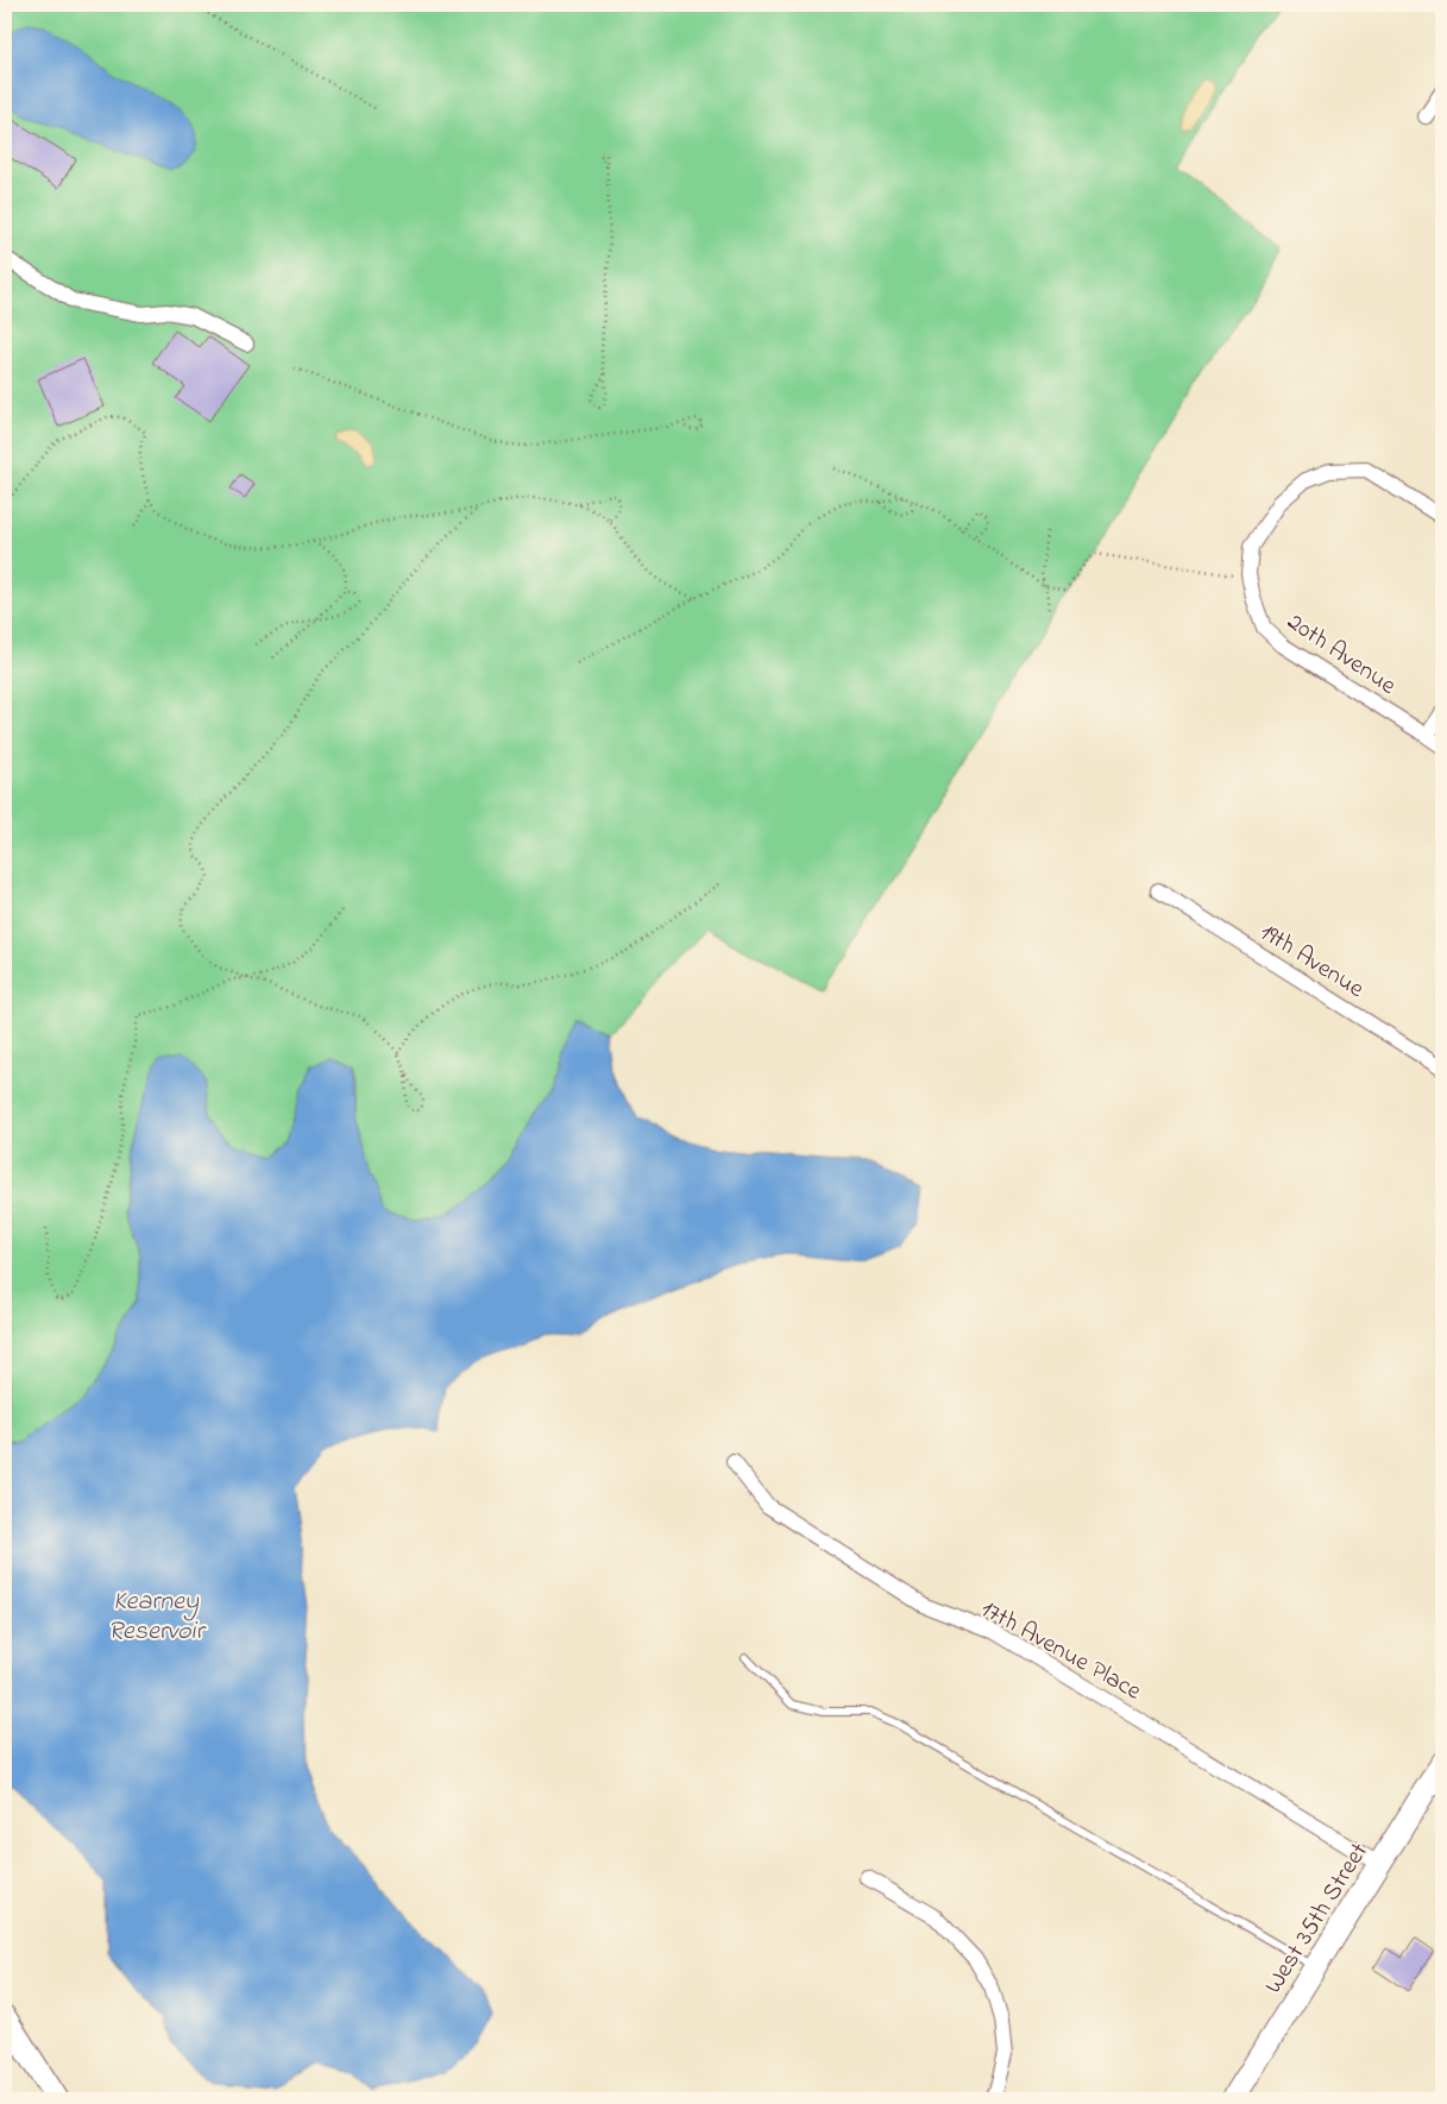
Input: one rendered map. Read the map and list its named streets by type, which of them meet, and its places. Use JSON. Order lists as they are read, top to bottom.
{
  "streets": {
    "street": [
      "20th Avenue",
      "19th Avenue",
      "17th Avenue Place",
      "West 35th Street"
    ]
  },
  "crossings": [
    ["17th Avenue Place", "West 35th Street"]
  ],
  "water": ["Kearney Reservoir"]
}
